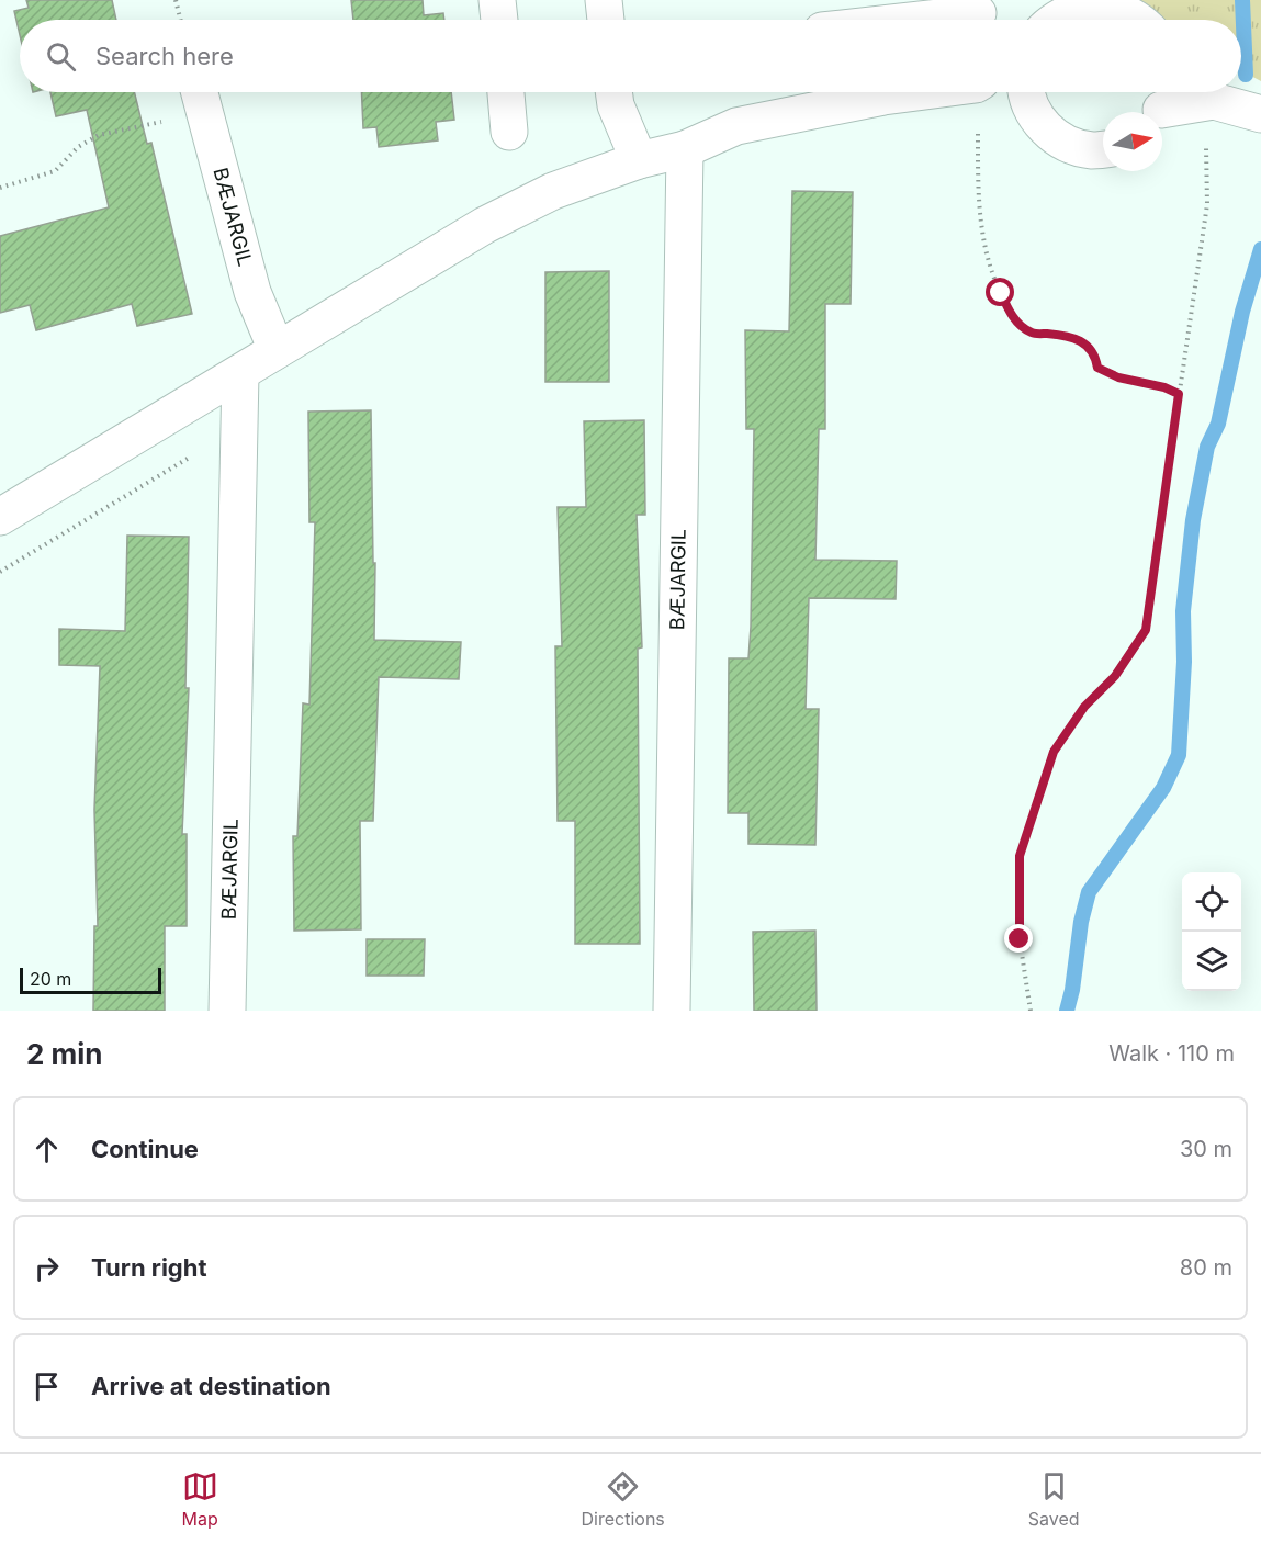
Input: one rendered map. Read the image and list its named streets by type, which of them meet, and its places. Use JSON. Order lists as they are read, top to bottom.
{
  "streets": {
    "street": ["BÆJARGIL"]
  },
  "scale_bar": "20 m",
  "north": "right",
  "page": {
    "search": "Search here",
    "scale": "20 m",
    "heading": ["2 min", "Walk · 110 m"],
    "list": [
      ["Continue", "30 m"],
      ["Turn right", "80 m"],
      "Arrive at destination"
    ],
    "nav": ["Map", "Directions", "Saved"]
  }
}
